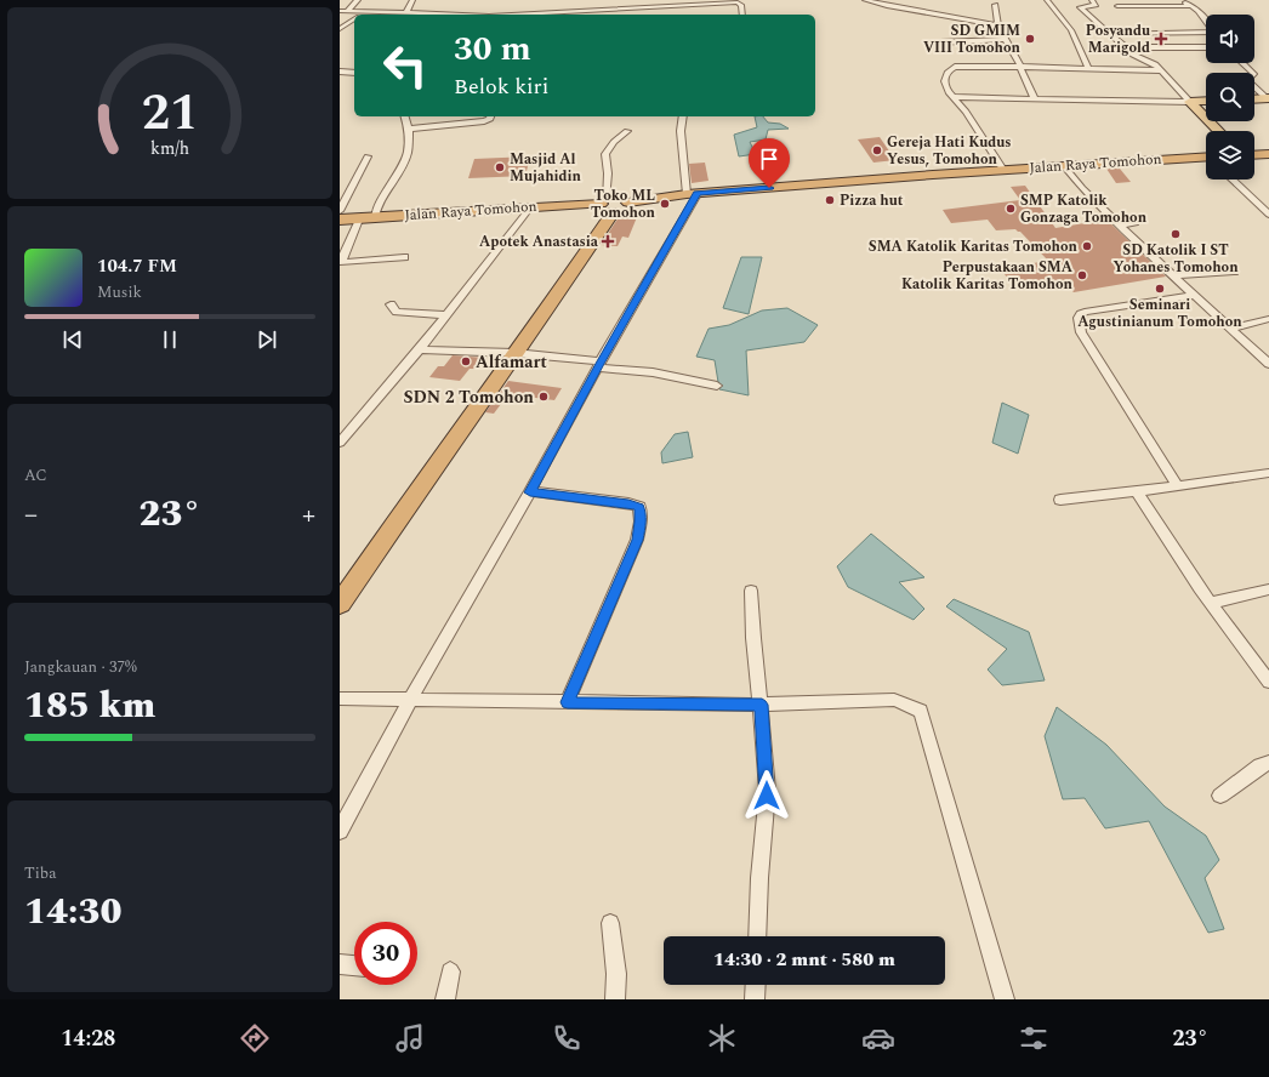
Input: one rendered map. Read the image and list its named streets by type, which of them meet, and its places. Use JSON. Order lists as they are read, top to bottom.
{
  "streets": {
    "highway": ["Jalan Raya Tomohon"]
  },
  "places": {
    "other": [
      "SD GMIM VIII Tomohon",
      "Gereja Hati Kudus Yesus, Tomohon",
      "Masjid Al Mujahidin",
      "Pizza hut",
      "Toko ML Tomohon",
      "SMP Katolik Gonzaga Tomohon",
      "SD Katolik I ST Yohanes Tomohon",
      "SMA Katolik Karitas Tomohon",
      "Perpustakaan SMA Katolik Karitas Tomohon",
      "Seminari Agustinianum Tomohon",
      "Alfamart",
      "SDN 2 Tomohon"
    ],
    "health": ["Posyandu Marigold", "Apotek Anastasia"]
  },
  "page": {
    "turn": ["30 m", "Belok kiri"],
    "song": ["104.7 FM", "Musik"],
    "tile": [
      "AC",
      ["Jangkauan · 37%", "185 km"],
      ["Tiba", "14:30"]
    ],
    "heat": ["−", "23°", "+"],
    "limit": "30",
    "trip": "14:30 · 2 mnt · 580 m",
    "tabs": ["14:28", "23°"],
    "gauge": ["21", "km/h"]
  }
}
